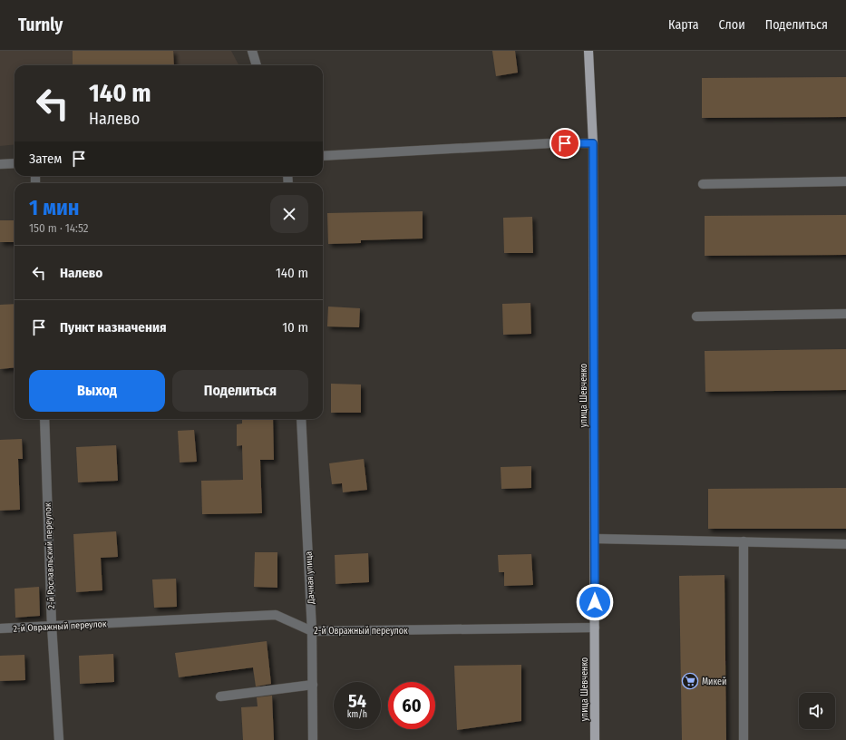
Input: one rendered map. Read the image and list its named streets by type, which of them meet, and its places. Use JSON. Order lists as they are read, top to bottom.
{
  "streets": {
    "main road": ["улица Шевченко"],
    "street": ["2-й Рославльский переулок", "Дачная улица", "2-й Овражный переулок"]
  },
  "crossings": [
    ["улица Шевченко", "2-й Овражный переулок"],
    ["2-й Рославльский переулок", "2-й Овражный переулок"],
    ["Дачная улица", "2-й Овражный переулок"]
  ],
  "places": {
    "supermarket": ["Микей"]
  },
  "page": {
    "header": "Turnly",
    "nav": ["Карта", "Слои", "Поделиться"],
    "turn": ["140 m", "Налево"],
    "then": "Затем",
    "heading": ["1 мин", "150 m · 14:52"],
    "list": [
      {
        "name": "Налево",
        "value": "140 m"
      },
      {
        "name": "Пункт назначения",
        "value": "10 m"
      }
    ],
    "buttons": ["Выход", "Поделиться"],
    "speed": "54 km/h",
    "limit": "60"
  }
}
